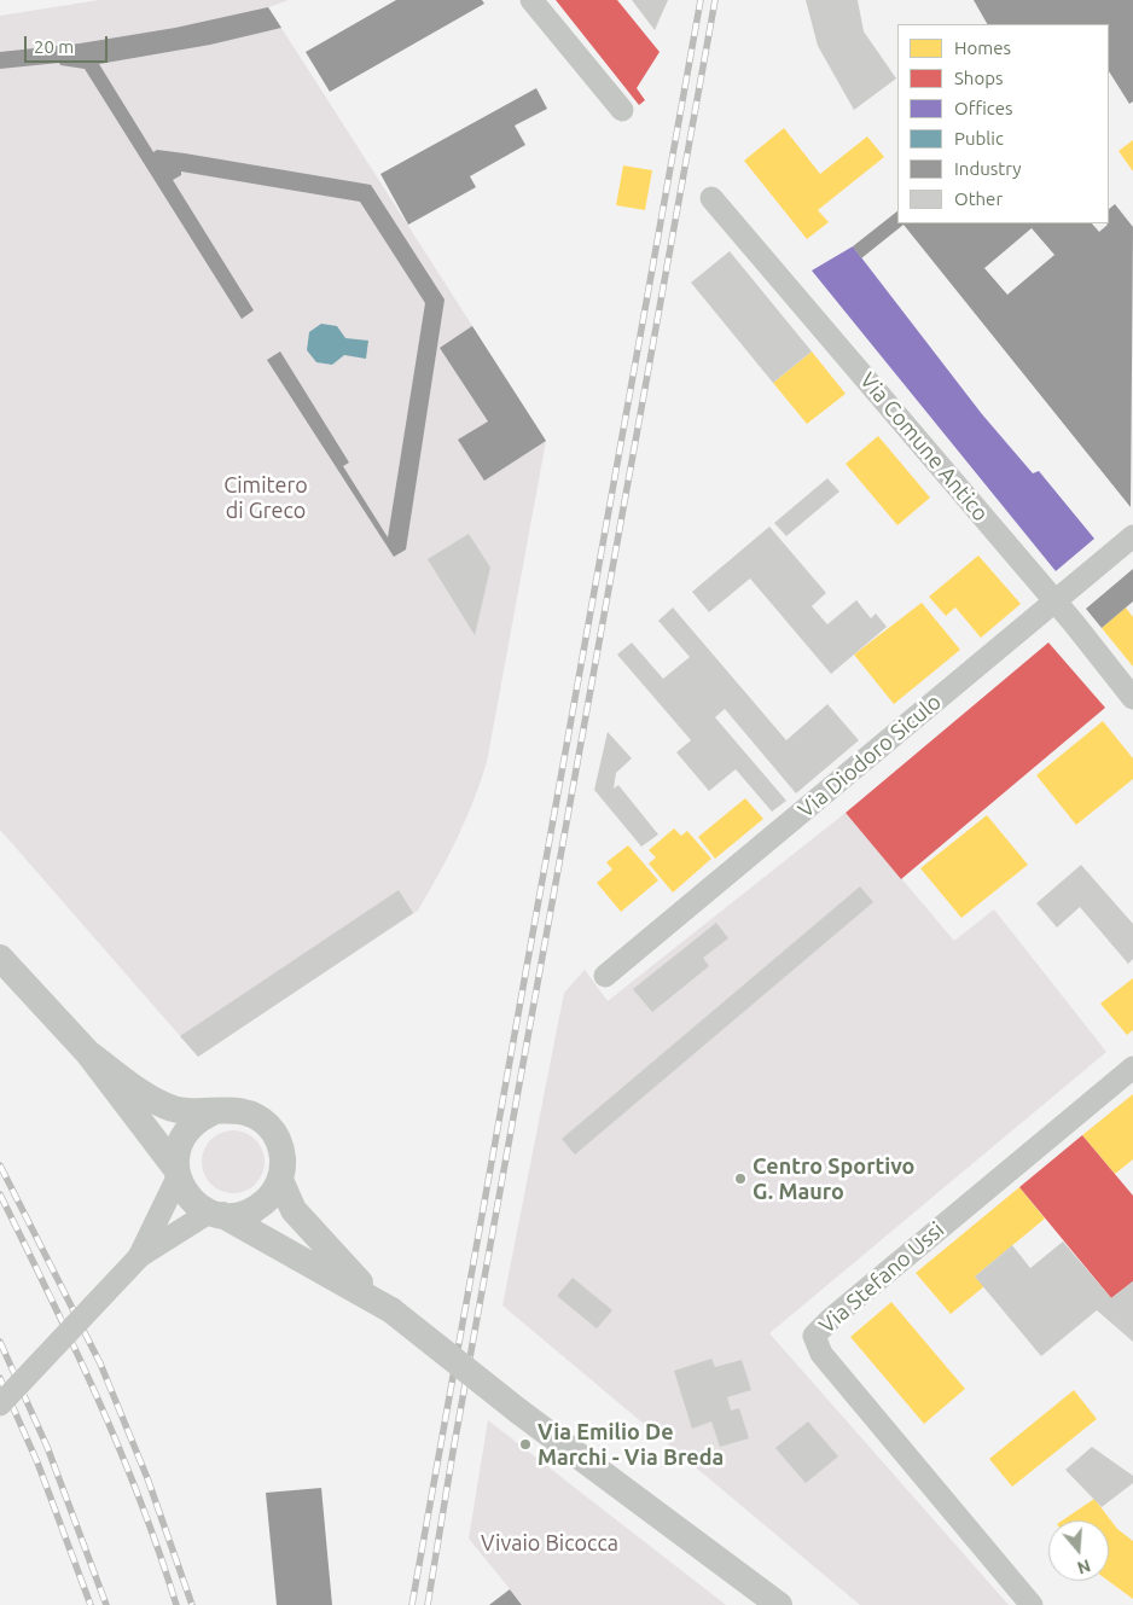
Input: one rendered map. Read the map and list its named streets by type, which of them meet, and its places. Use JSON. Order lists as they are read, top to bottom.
{
  "streets": {
    "street": ["Via Comune Antico", "Via Diodoro Siculo", "Via Stefano Ussi"]
  },
  "crossings": [
    ["Via Comune Antico", "Via Diodoro Siculo"]
  ],
  "parks": ["Cimitero di Greco", "Vivaio Bicocca"],
  "places": ["Centro Sportivo G. Mauro", "Via Emilio De Marchi - Via Breda"],
  "legend": [
    "Homes",
    "Shops",
    "Offices",
    "Public",
    "Industry",
    "Other"
  ],
  "scale_bar": "20 m",
  "north": "bottom"
}
